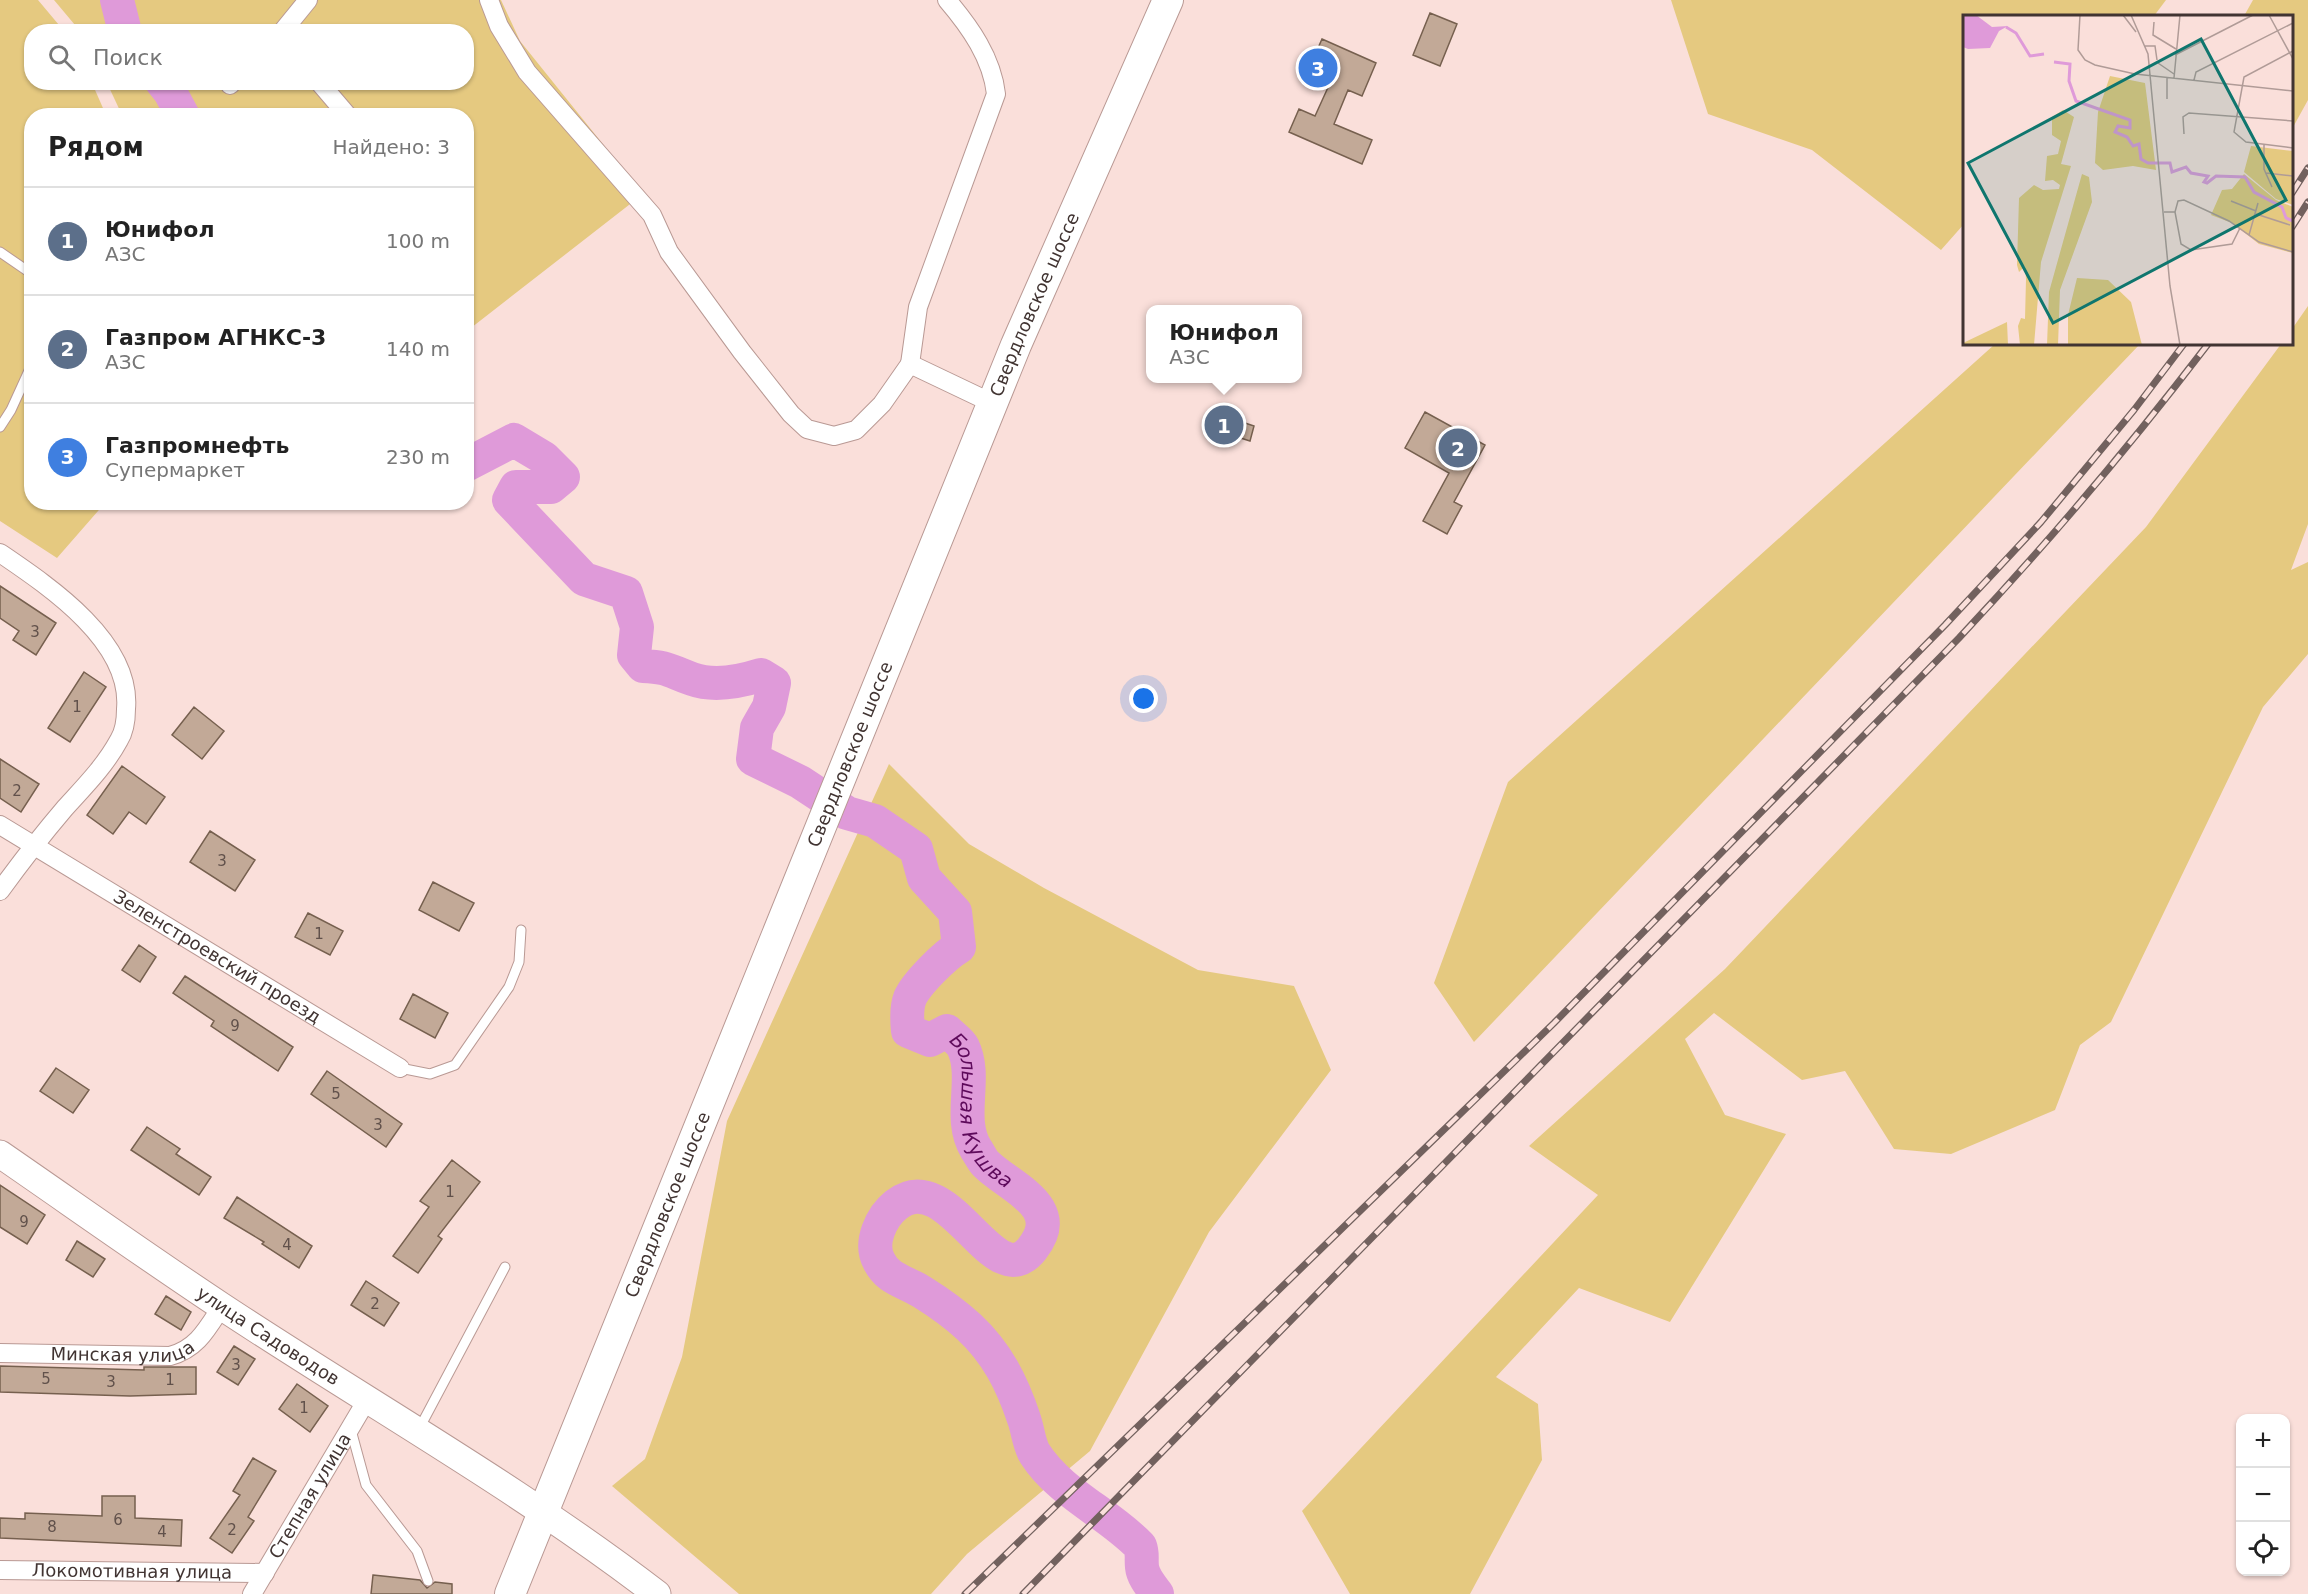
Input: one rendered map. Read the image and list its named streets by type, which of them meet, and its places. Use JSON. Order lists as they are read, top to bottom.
{
  "streets": {
    "main road": ["Свердловское шоссе", "улица Садоводов"],
    "street": [
      "Зеленстроевский проезд",
      "Минская улица",
      "Степная улица",
      "Локомотивная улица"
    ]
  },
  "crossings": [
    ["Свердловское шоссе", "улица Садоводов"],
    ["улица Садоводов", "Минская улица"],
    ["улица Садоводов", "Степная улица"],
    ["Степная улица", "Локомотивная улица"]
  ],
  "water": ["Большая Кушва"],
  "house_numbers": [
    "3",
    "1",
    "2",
    "3",
    "1",
    "9",
    "5",
    "3",
    "1",
    "9",
    "4",
    "2",
    "3",
    "5",
    "1",
    "3",
    "1",
    "6",
    "8",
    "2",
    "4"
  ],
  "page": {
    "search": "Поиск",
    "pins": ["3", "1", "2"],
    "heading": ["Рядом", "Найдено: 3"],
    "list": [
      {
        "mark": "1",
        "name": "Юнифол",
        "note": "АЗС",
        "value": "100 m"
      },
      {
        "mark": "2",
        "name": "Газпром АГНКС-3",
        "note": "АЗС",
        "value": "140 m"
      },
      {
        "mark": "3",
        "name": "Газпромнефть",
        "note": "Супермаркет",
        "value": "230 m"
      }
    ],
    "popup": ["Юнифол", "АЗС"],
    "map_buttons": ["+", "−"]
  }
}
